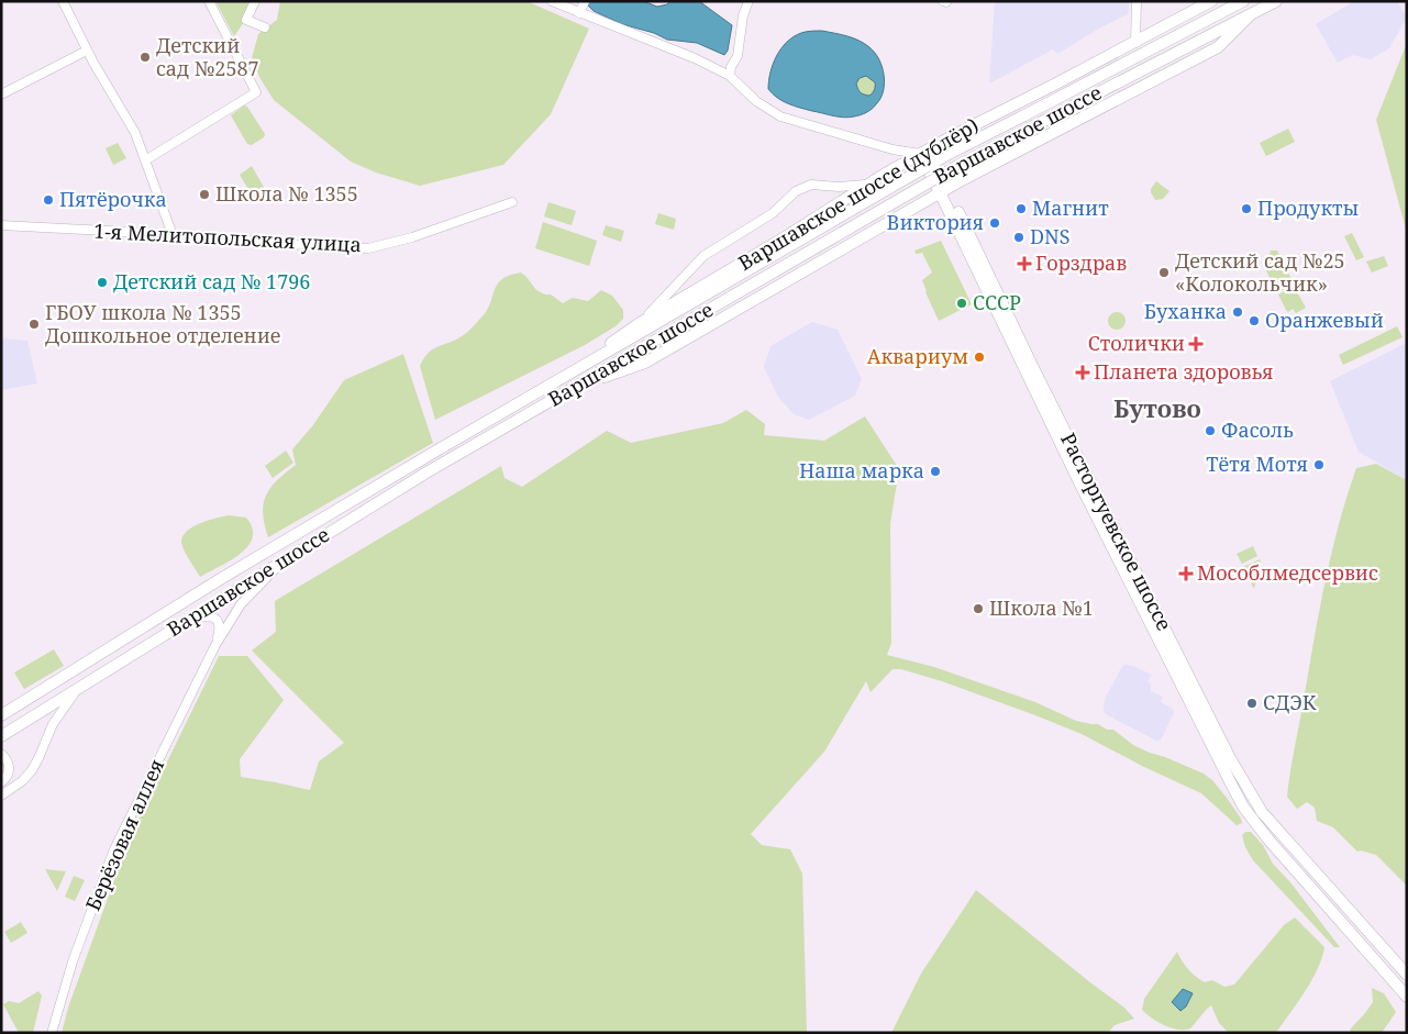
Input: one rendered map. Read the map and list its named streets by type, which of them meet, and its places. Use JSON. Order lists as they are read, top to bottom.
{
  "streets": {
    "main road": ["Варшавское шоссе", "Варшавское шоссе (дублёр)", "Расторгуевское шоссе"],
    "street": ["1-я Мелитопольская улица", "Берёзовая аллея"]
  },
  "crossings": [
    ["Варшавское шоссе", "Варшавское шоссе (дублёр)"],
    ["Варшавское шоссе", "Берёзовая аллея"],
    ["Варшавское шоссе (дублёр)", "Расторгуевское шоссе"]
  ],
  "districts": ["Бутово"],
  "places": {
    "other": [
      "Детский сад №2587",
      "Школа № 1355",
      "Пятёрочка",
      "Магнит",
      "Продукты",
      "Виктория",
      "DNS",
      "Детский сад №25 «Колокольчик»",
      "Детский сад № 1796",
      "СССР",
      "Буханка",
      "Оранжевый",
      "ГБОУ школа № 1355 Дошкольное отделение",
      "Аквариум",
      "Фасоль",
      "Тётя Мотя",
      "Наша марка",
      "Школа №1",
      "СДЭК"
    ],
    "health": [
      "Горздрав",
      "Столички",
      "Планета здоровья",
      "Мособлмедсервис"
    ]
  }
}
